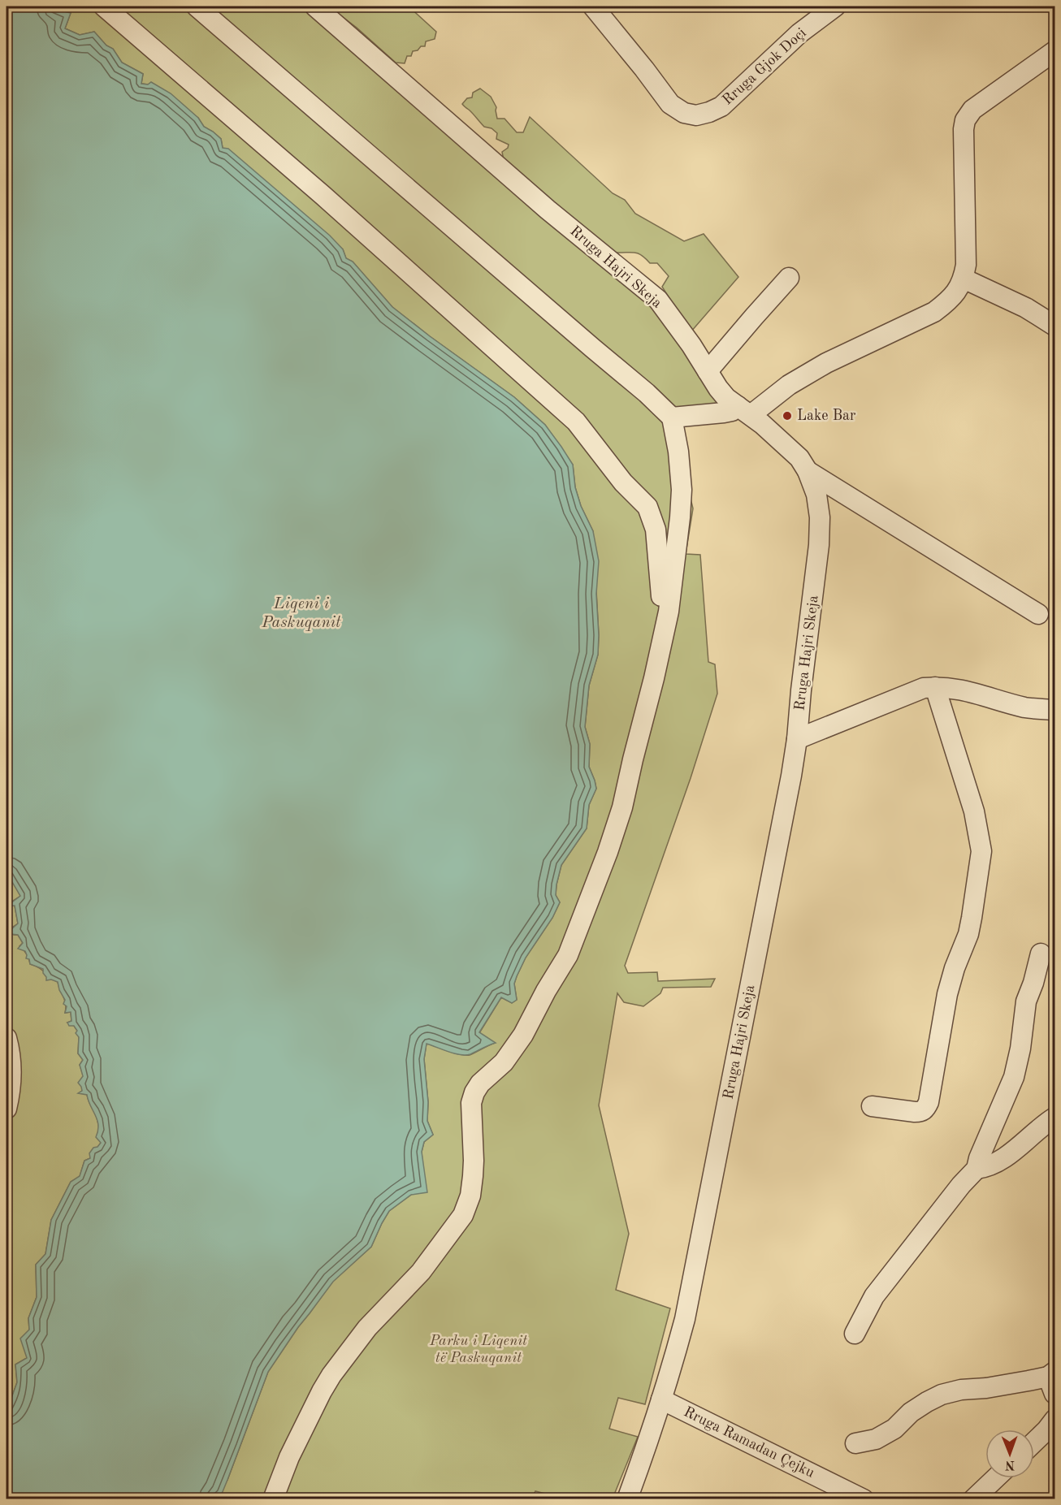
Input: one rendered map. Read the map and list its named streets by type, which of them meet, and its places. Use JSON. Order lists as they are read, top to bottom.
{
  "streets": {
    "street": ["Rruga Gjok Doçi", "Rruga Hajri Skeja", "Rruga Ramadan Çejku"]
  },
  "crossings": [
    ["Rruga Hajri Skeja", "Rruga Ramadan Çejku"]
  ],
  "water": ["Liqeni i Paskuqanit"],
  "parks": ["Parku i Liqenit të Paskuqanit"],
  "places": ["Lake Bar"],
  "north": "bottom"
}
